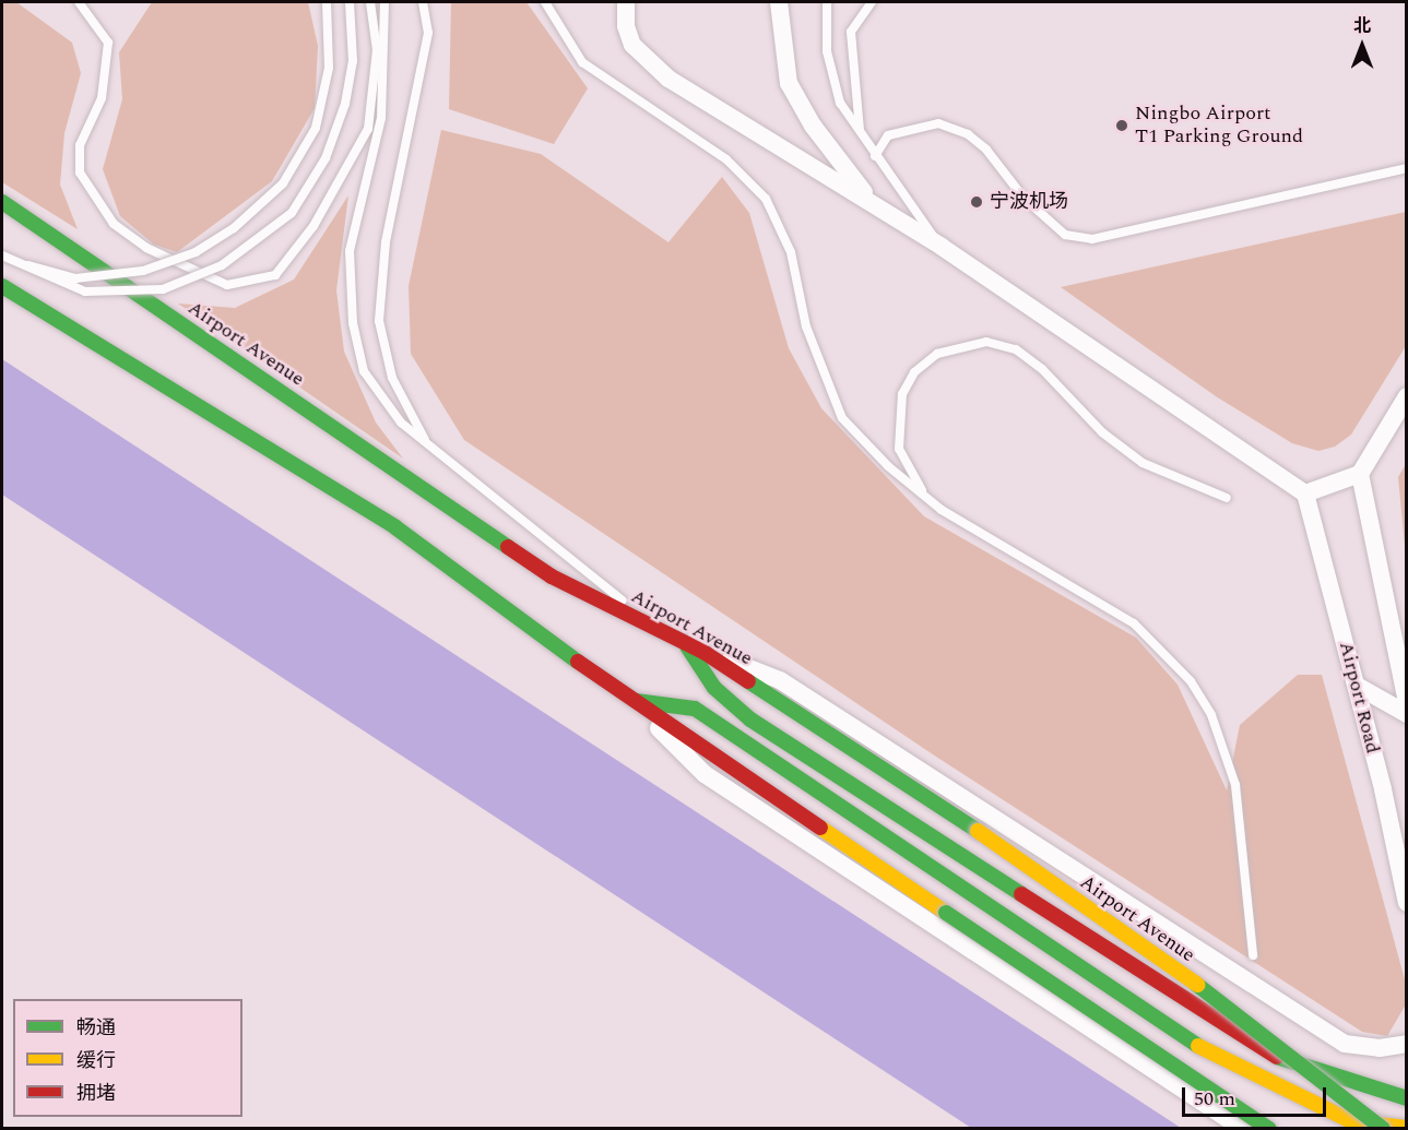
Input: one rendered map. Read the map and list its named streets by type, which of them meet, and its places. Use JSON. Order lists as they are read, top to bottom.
{
  "streets": {
    "main road": ["Airport Avenue"],
    "street": ["Airport Road"]
  },
  "places": ["Ningbo Airport T1 Parking Ground", "宁波机场"],
  "legend": ["畅通", "缓行", "拥堵"],
  "scale_bar": "50 m",
  "north": "top"
}
